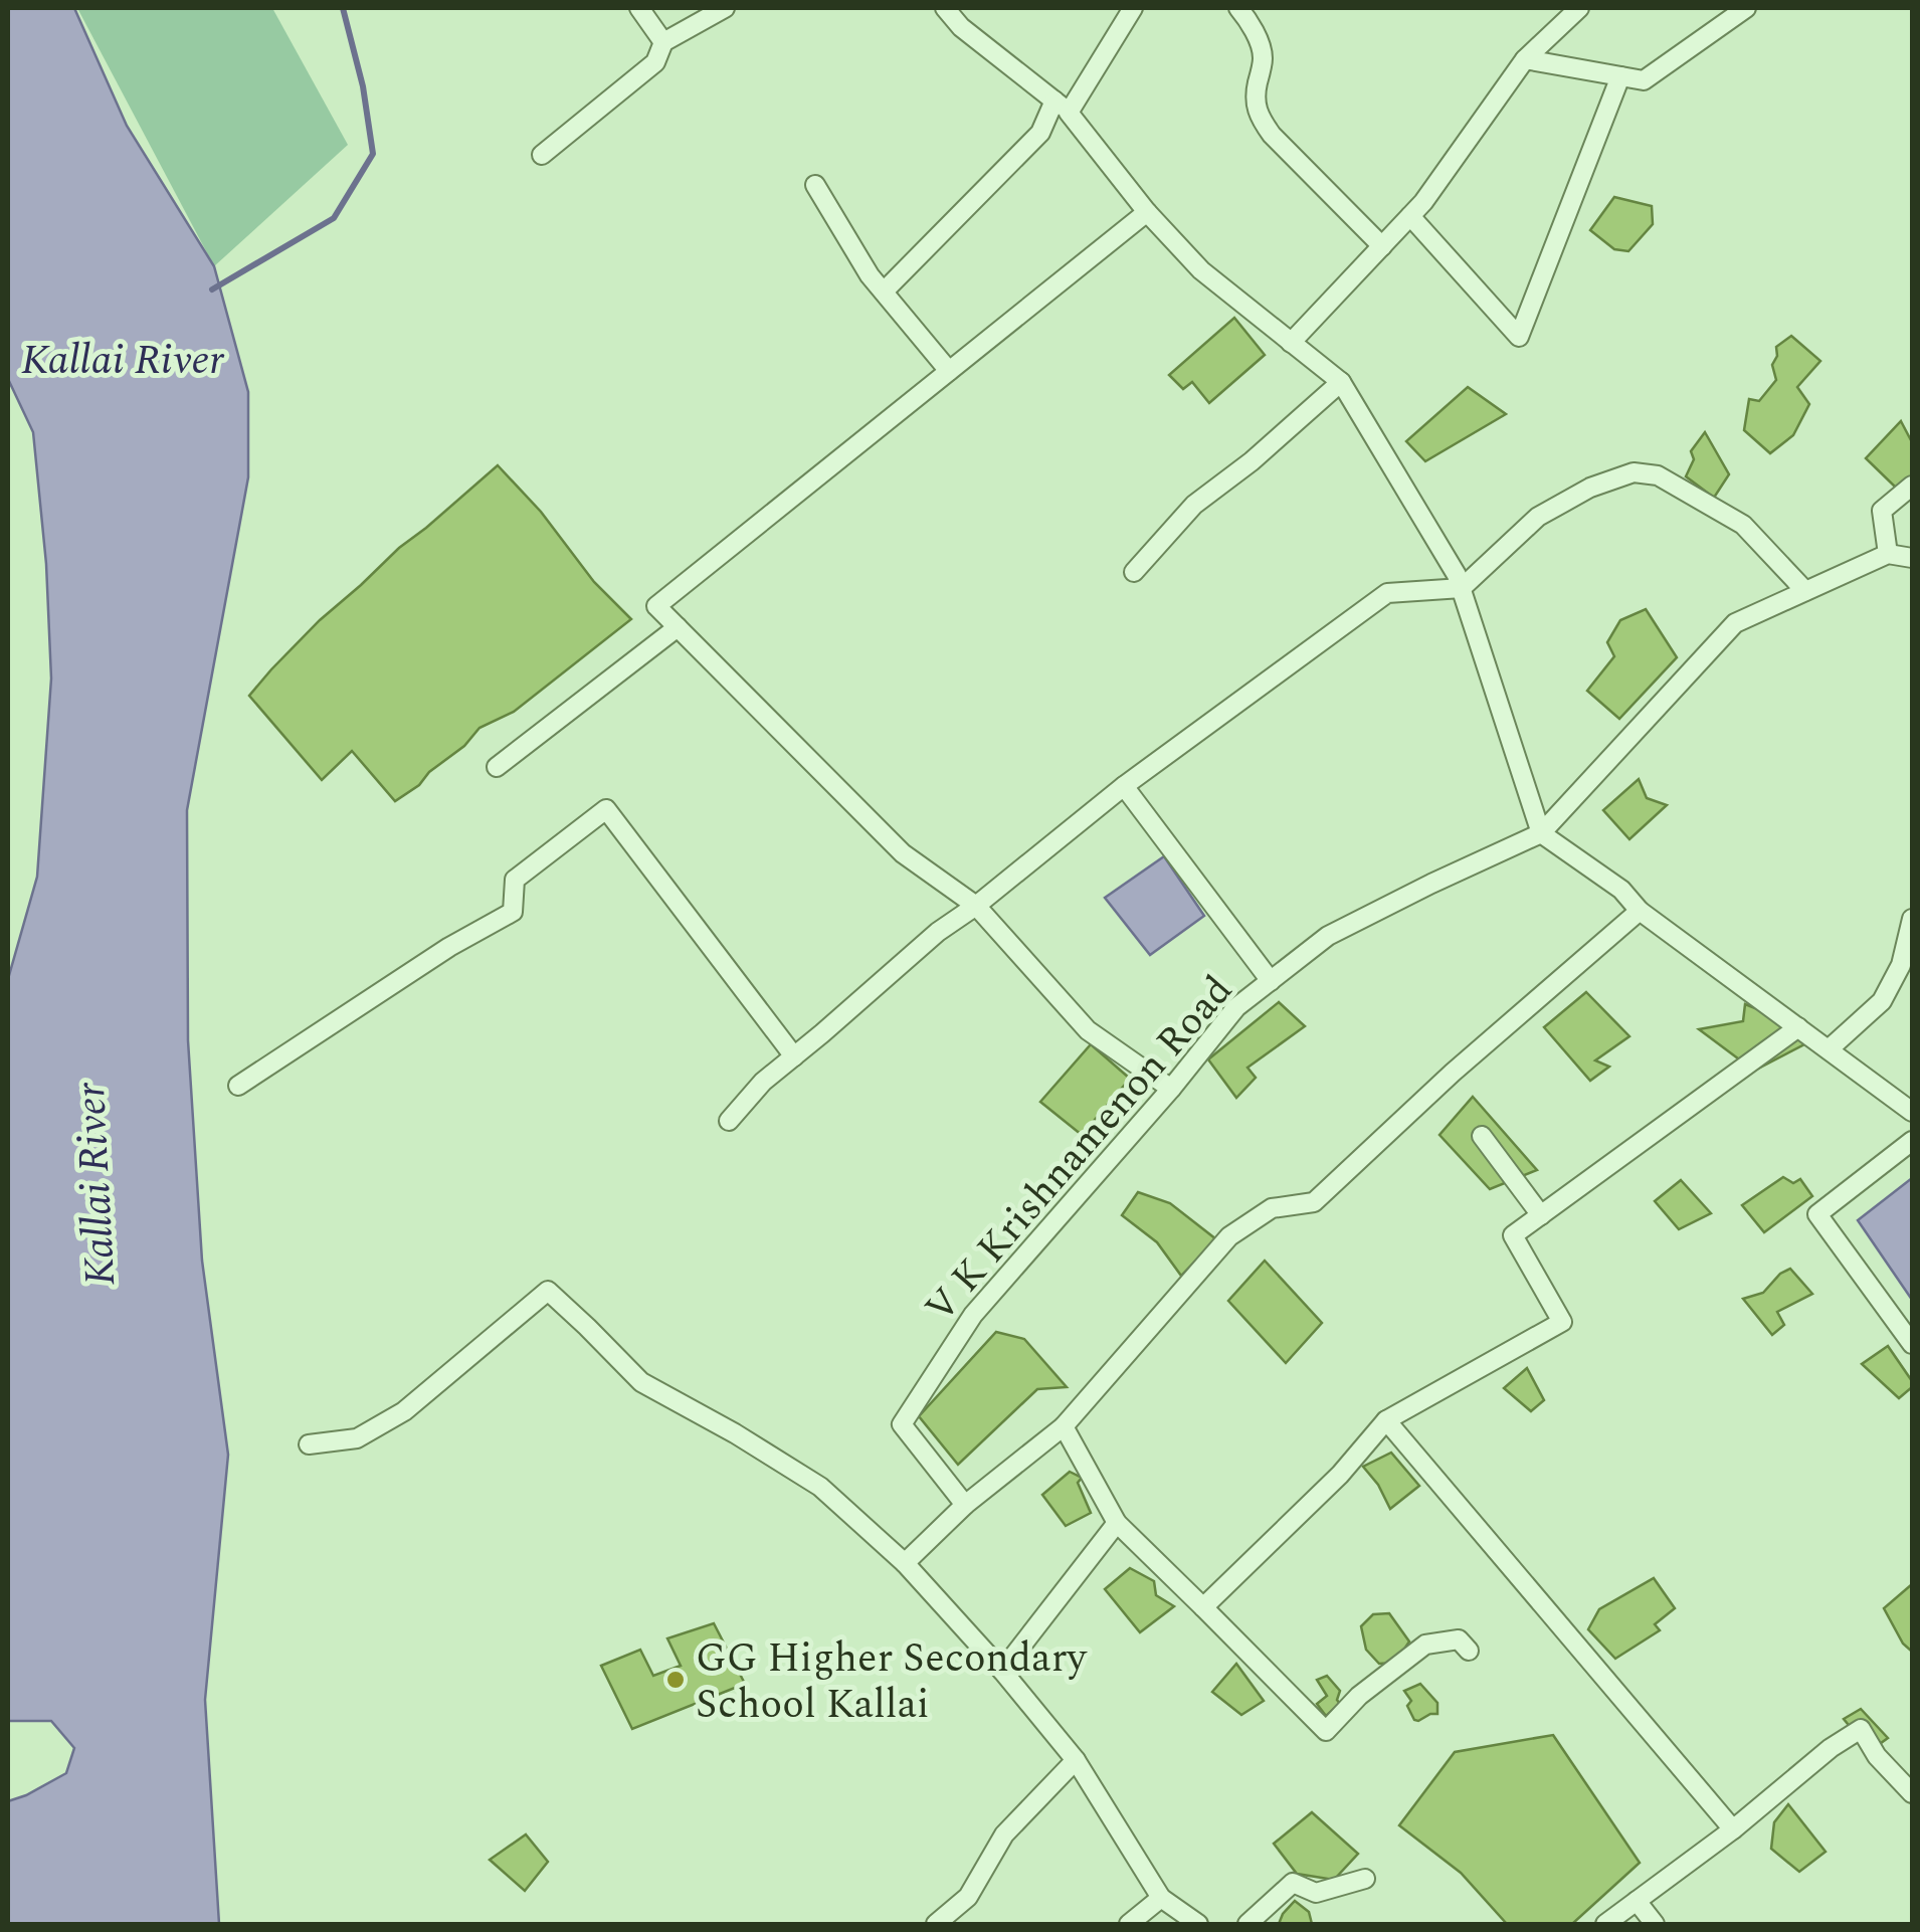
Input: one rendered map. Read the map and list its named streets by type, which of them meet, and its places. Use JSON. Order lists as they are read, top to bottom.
{
  "streets": {
    "street": ["V K Krishnamenon Road"]
  },
  "water": ["Kallai River"],
  "places": ["GG Higher Secondary School Kallai"]
}
